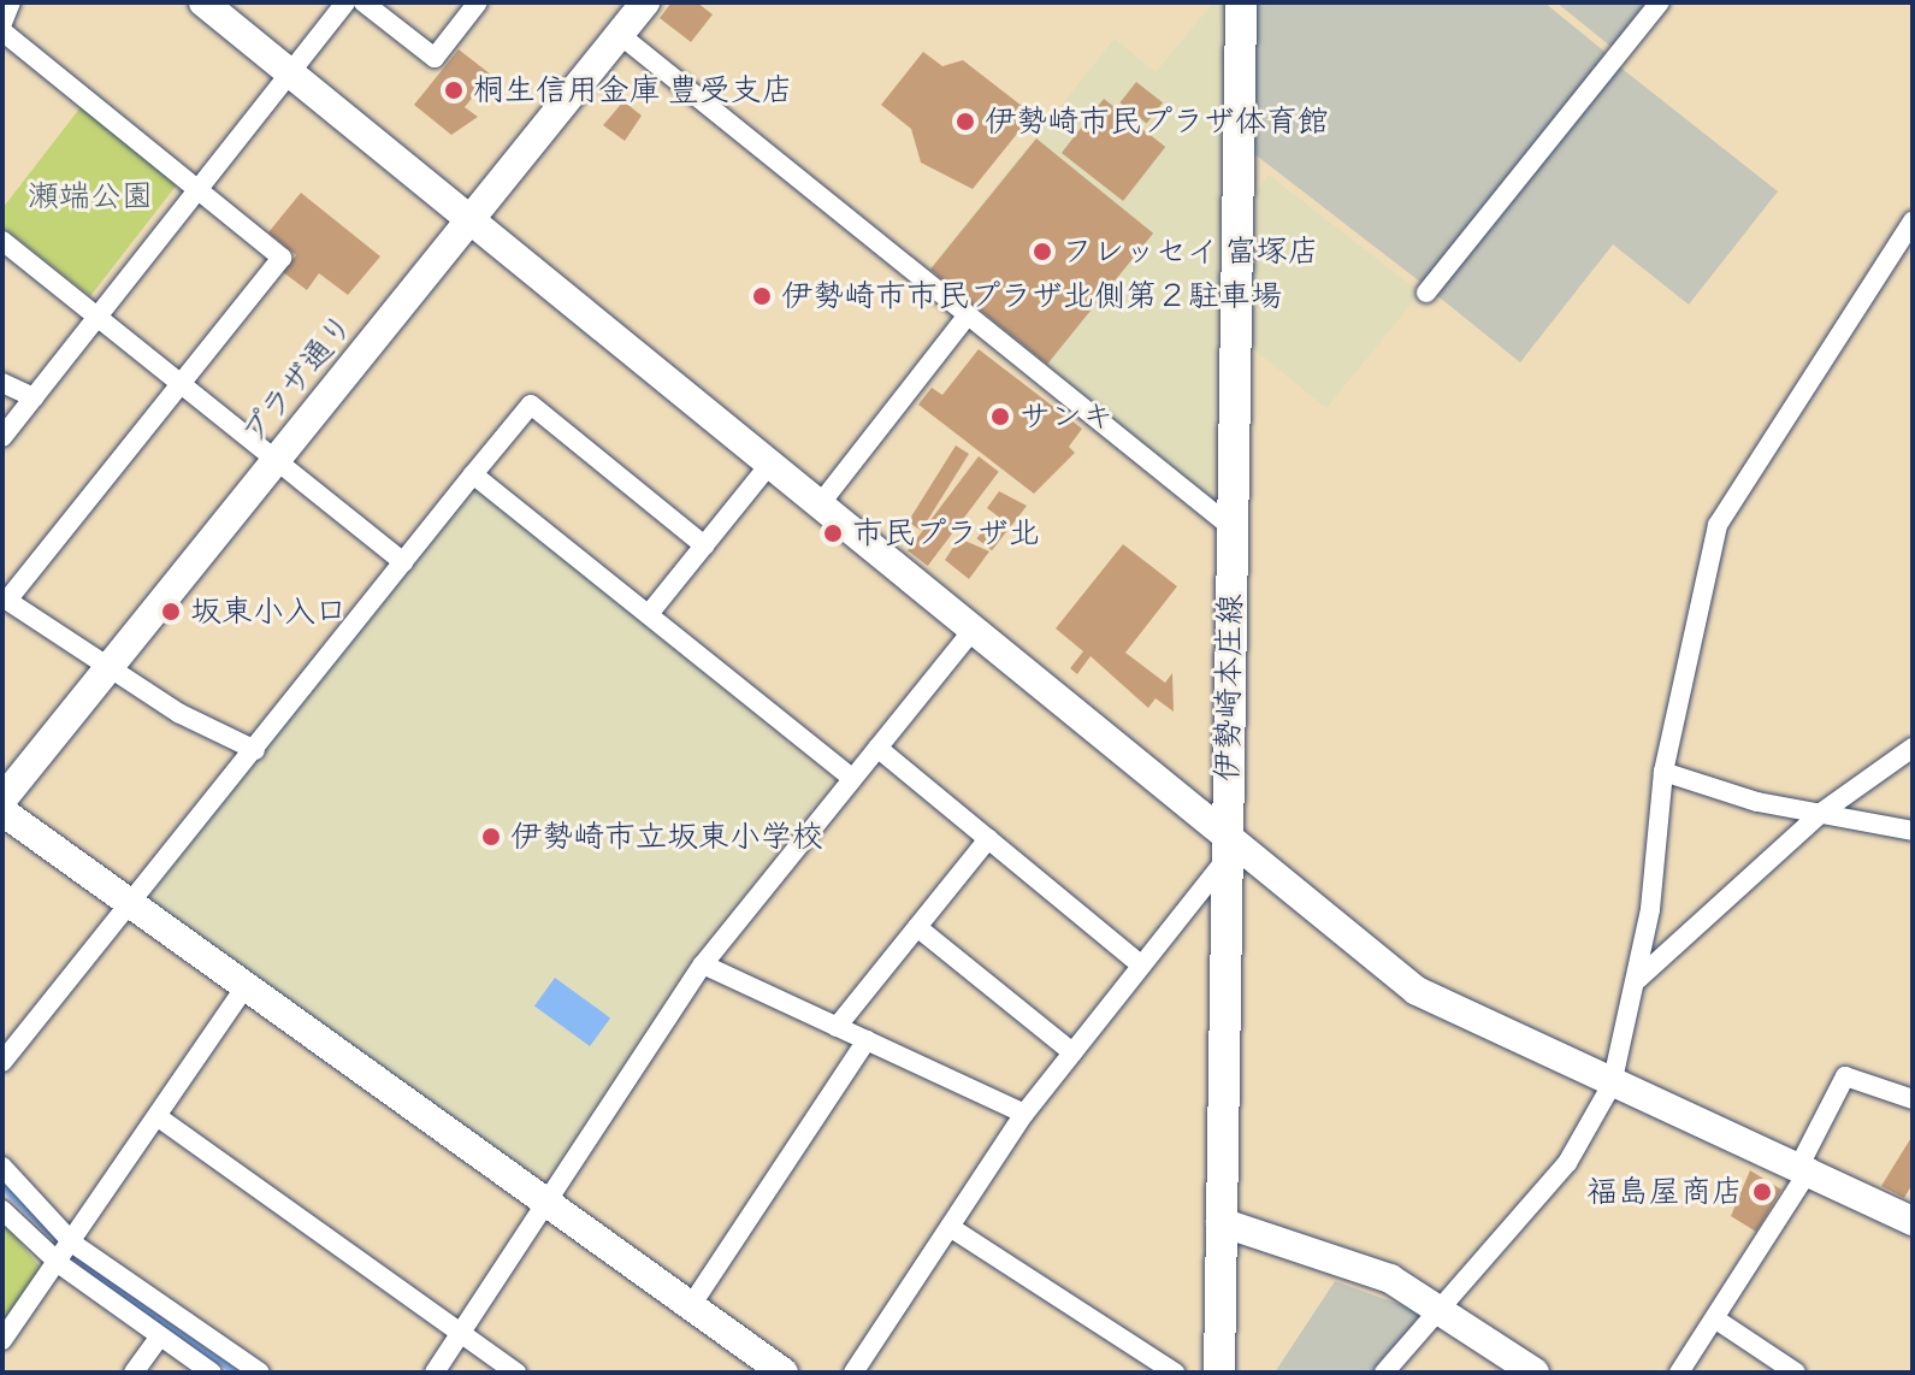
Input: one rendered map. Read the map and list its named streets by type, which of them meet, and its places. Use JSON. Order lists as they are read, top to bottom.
{
  "streets": {
    "main road": ["伊勢崎本庄線"],
    "street": ["プラザ通り"]
  },
  "parks": ["瀬端公園"],
  "places": [
    "桐生信用金庫 豊受支店",
    "伊勢崎市民プラザ体育館",
    "フレッセイ 富塚店",
    "伊勢崎市市民プラザ北側第２駐車場",
    "サンキ",
    "市民プラザ北",
    "坂東小入口",
    "伊勢崎市立坂東小学校",
    "福島屋商店"
  ]
}
